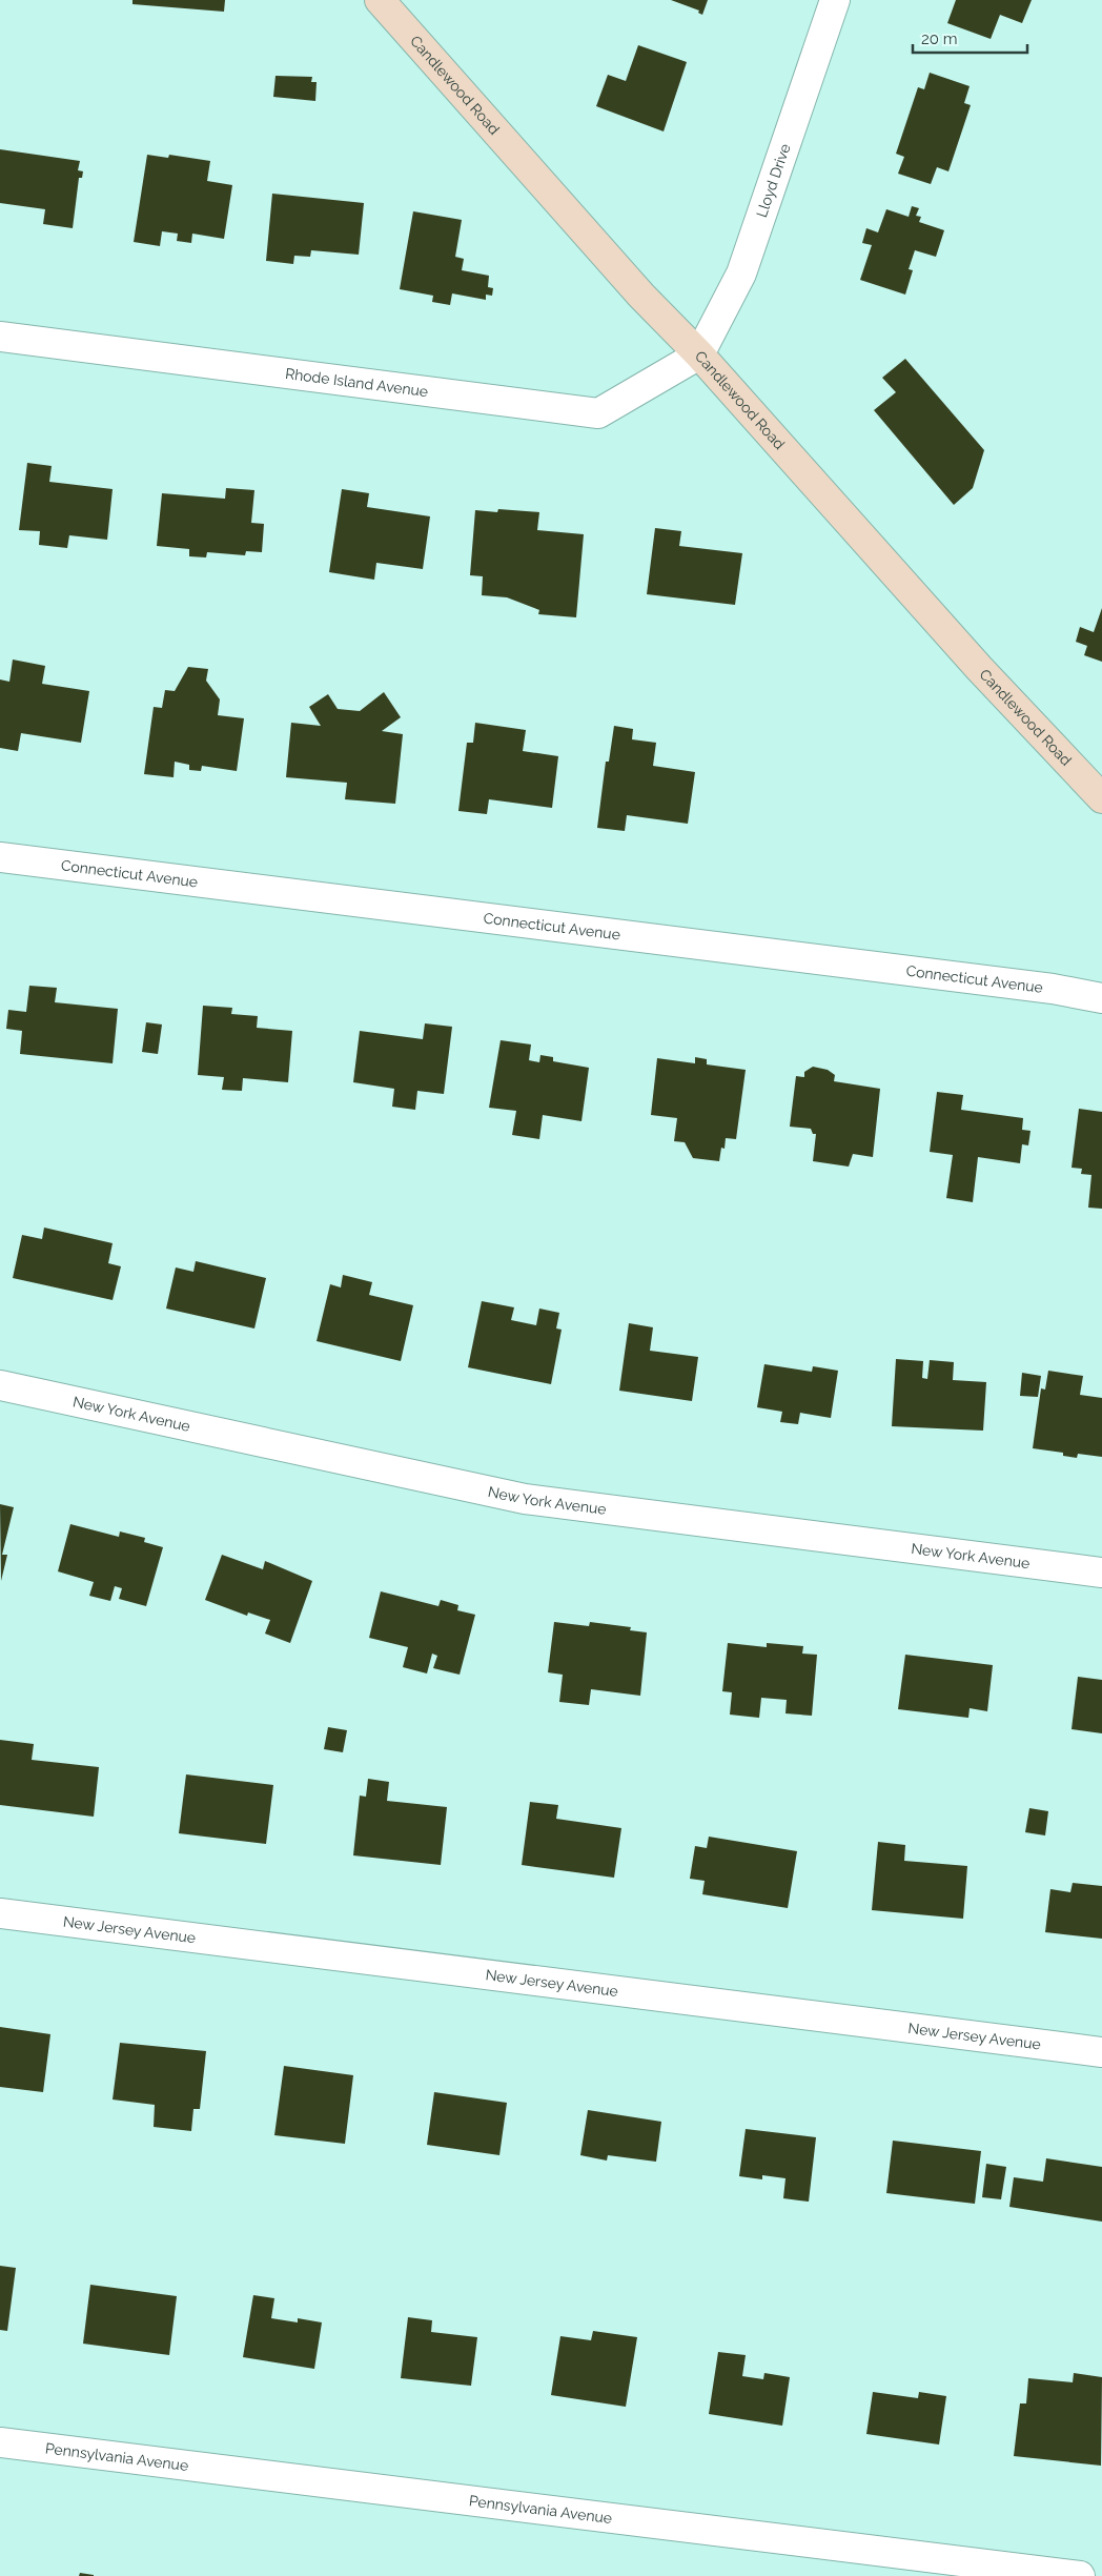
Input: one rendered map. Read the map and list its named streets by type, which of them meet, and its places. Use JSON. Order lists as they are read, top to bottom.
{
  "streets": {
    "street": [
      "Candlewood Road",
      "Lloyd Drive",
      "Rhode Island Avenue",
      "Connecticut Avenue",
      "New York Avenue",
      "New Jersey Avenue",
      "Pennsylvania Avenue"
    ]
  },
  "crossings": [
    ["Candlewood Road", "Lloyd Drive"],
    ["Candlewood Road", "Rhode Island Avenue"],
    ["Lloyd Drive", "Rhode Island Avenue"]
  ],
  "scale_bar": "20 m"
}
